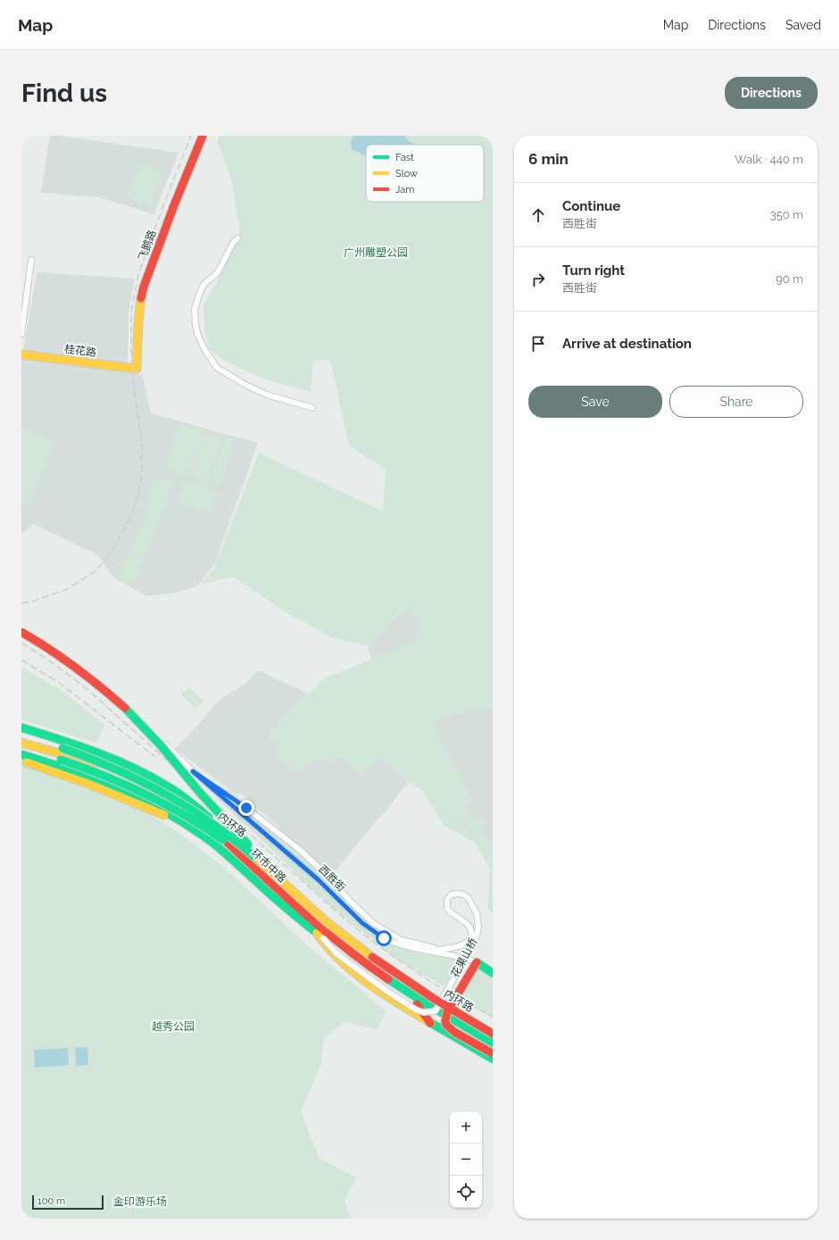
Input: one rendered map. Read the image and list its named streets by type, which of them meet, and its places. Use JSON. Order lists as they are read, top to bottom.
{
  "streets": {
    "main road": [
      "飞鹅路",
      "桂花路",
      "内环路",
      "环市中路",
      "西胜街"
    ],
    "street": ["花果山桥"]
  },
  "crossings": [
    ["飞鹅路", "桂花路"],
    ["环市中路", "花果山桥"],
    ["西胜街", "花果山桥"]
  ],
  "parks": ["广州雕塑公园", "越秀公园", "金印游乐场"],
  "legend": ["Fast", "Slow", "Jam"],
  "scale_bar": "100 m",
  "page": {
    "header": "Map",
    "nav": ["Map", "Directions", "Saved"],
    "buttons": [
      "Directions",
      ["Save", "Share"]
    ],
    "title": "Find us",
    "heading": ["6 min", "Walk · 440 m"],
    "list": [
      ["Continue", "西胜街", "350 m"],
      ["Turn right", "西胜街", "90 m"],
      "Arrive at destination"
    ],
    "map_buttons": ["+", "−"],
    "scale": "100 m"
  }
}
